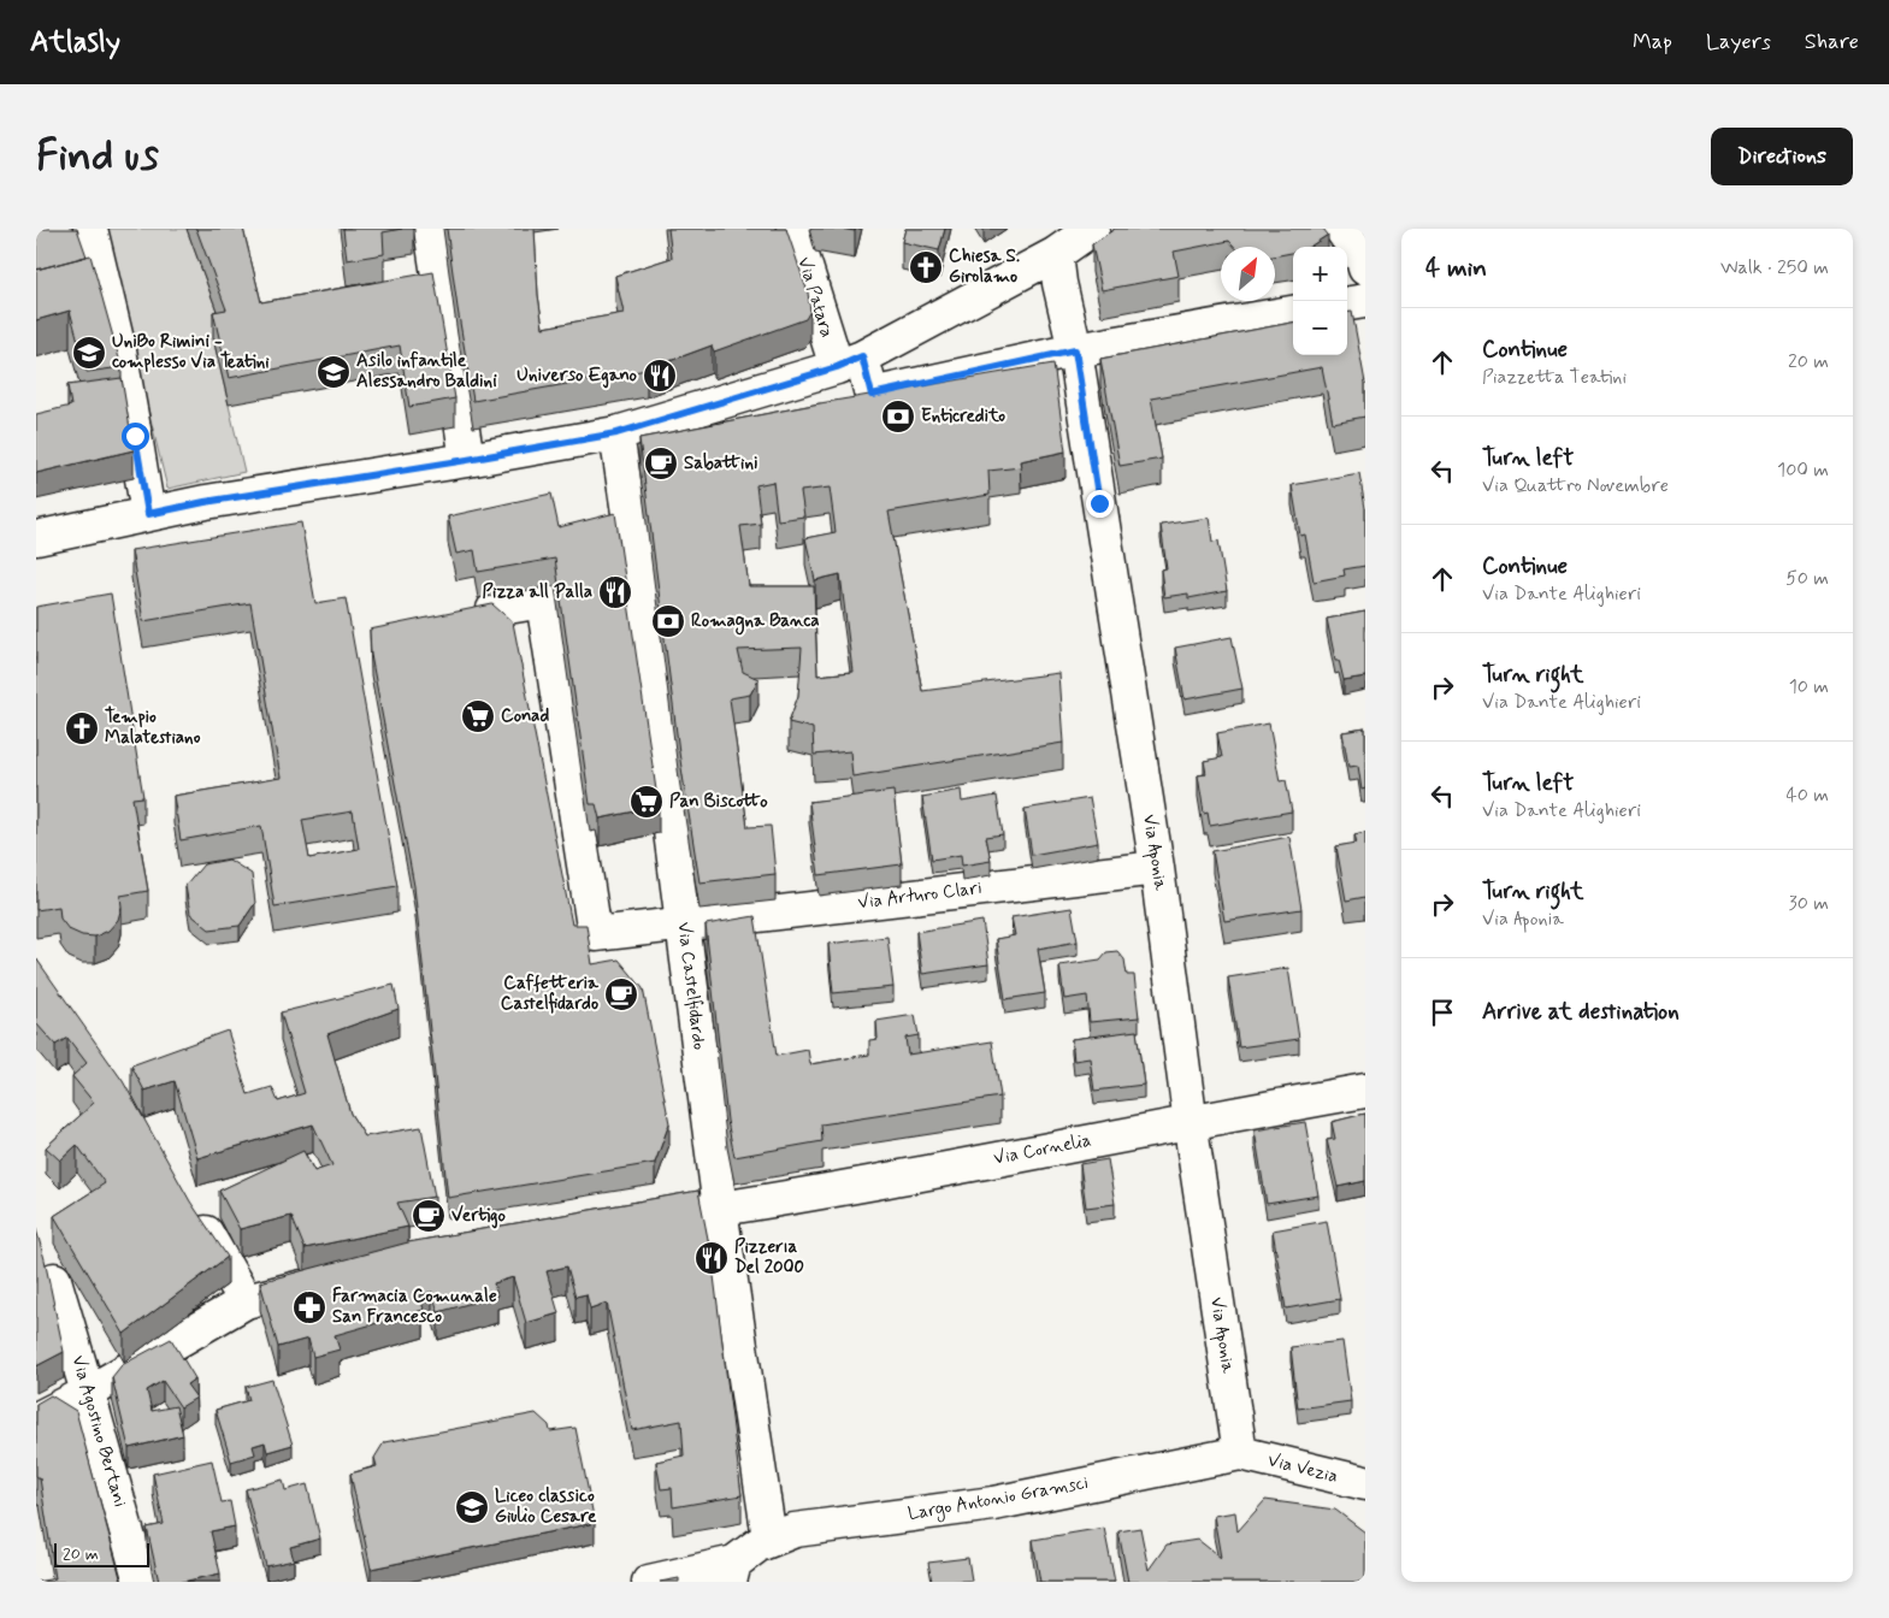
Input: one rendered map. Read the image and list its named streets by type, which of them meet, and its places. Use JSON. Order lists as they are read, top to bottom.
{
  "streets": {
    "street": [
      "Via Patara",
      "Via Aponia",
      "Via Arturo Clari",
      "Via Castelfidardo",
      "Via Cornelia",
      "Via Agostino Bertani",
      "Via Vezia",
      "Largo Antonio Gramsci"
    ]
  },
  "crossings": [
    ["Via Patara", "Via Aponia"],
    ["Via Aponia", "Via Arturo Clari"],
    ["Via Aponia", "Via Cornelia"],
    ["Via Aponia", "Via Vezia"],
    ["Via Aponia", "Largo Antonio Gramsci"],
    ["Via Arturo Clari", "Via Castelfidardo"],
    ["Via Castelfidardo", "Via Cornelia"],
    ["Via Castelfidardo", "Largo Antonio Gramsci"],
    ["Via Vezia", "Largo Antonio Gramsci"]
  ],
  "places": {
    "church": ["Chiesa S. Girolamo", "Tempio Malatestiano"],
    "school or university": ["UniBo Rimini - complesso Via Teatini", "Asilo infantile Alessandro Baldini", "Liceo classico Giulio Cesare"],
    "restaurant": ["Universo Egano", "Pizza all Palla", "Pizzerıa Del 2000"],
    "bank": ["Enticredito", "Romagna Banca"],
    "cafe": ["Sabattini", "Caffetteria Castelfidardo", "Vertigo"],
    "supermarket": ["Conad", "Pan Biscotto"],
    "pharmacy": ["Farmacia Comunale San Francesco"]
  },
  "scale_bar": "20 m",
  "north": "top right",
  "page": {
    "header": "Atlasly",
    "nav": ["Map", "Layers", "Share"],
    "buttons": "Directions",
    "title": "Find us",
    "heading": ["4 min", "Walk · 250 m"],
    "map_buttons": ["+", "−"],
    "list": [
      ["Continue", "Piazzetta Teatini", "20 m"],
      ["Turn left", "Via Quattro Novembre", "100 m"],
      ["Continue", "Via Dante Alighieri", "50 m"],
      ["Turn right", "Via Dante Alighieri", "10 m"],
      ["Turn left", "Via Dante Alighieri", "40 m"],
      ["Turn right", "Via Aponia", "30 m"],
      "Arrive at destination"
    ],
    "scale": "20 m"
  }
}
